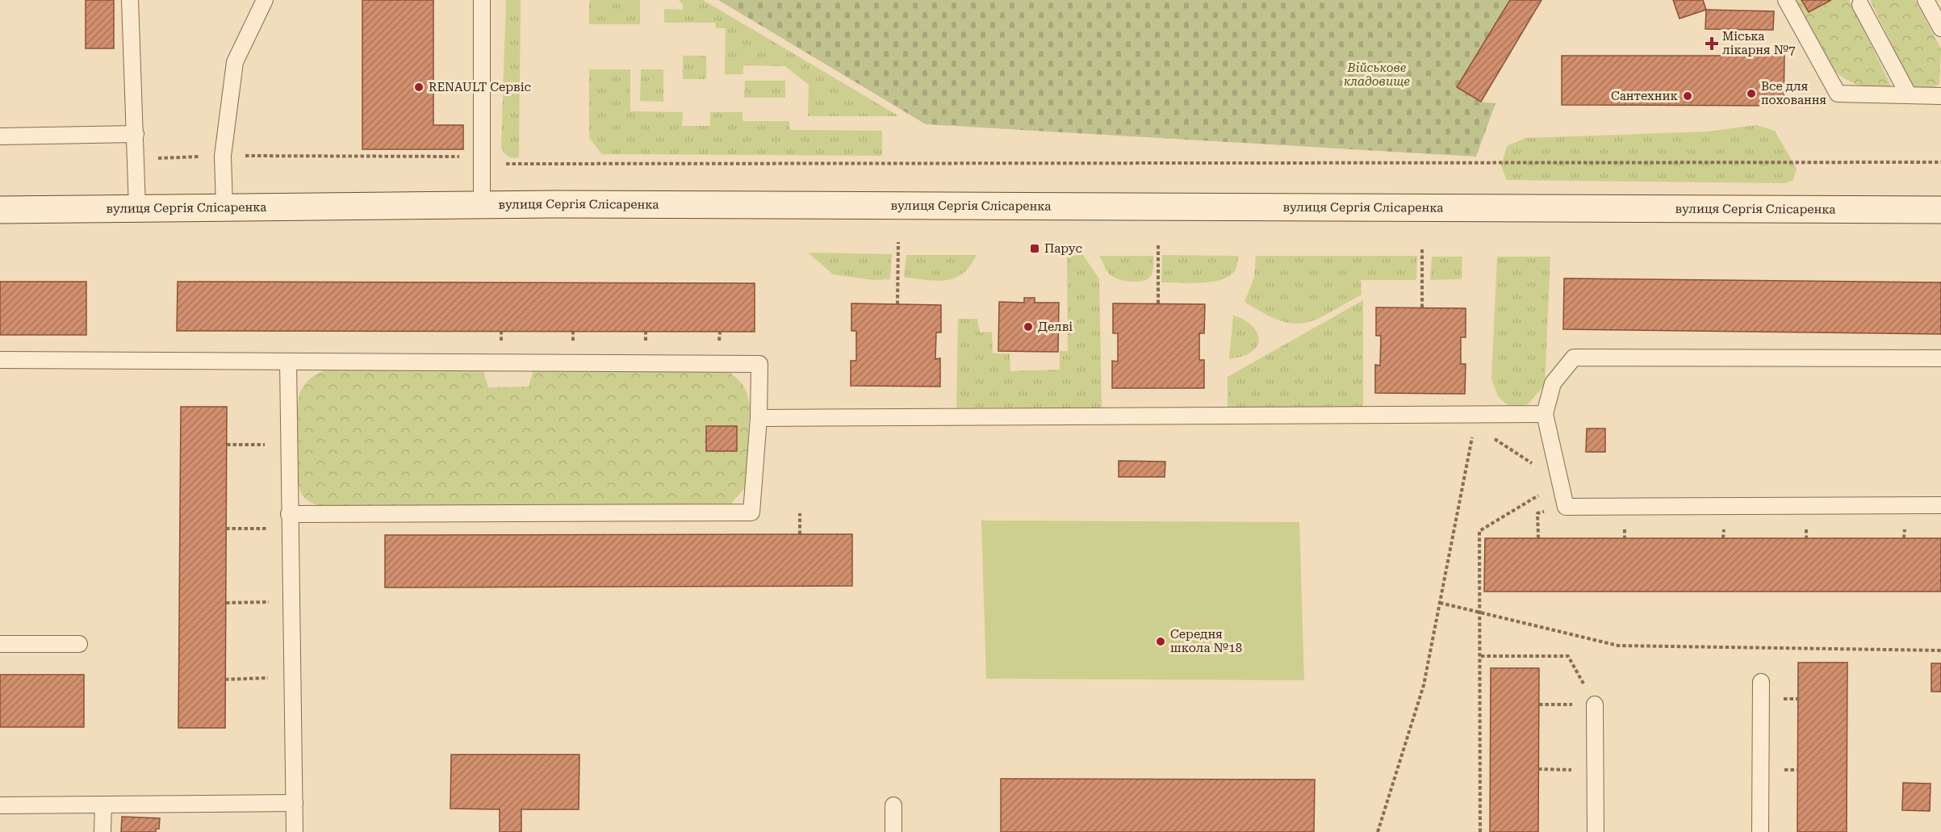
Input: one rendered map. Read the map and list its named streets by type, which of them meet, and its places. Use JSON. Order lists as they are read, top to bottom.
{
  "streets": {
    "street": ["вулиця Сергія Слісаренка"]
  },
  "parks": ["Військове кладовище"],
  "places": {
    "health": ["Міська лікарня №7"],
    "other": [
      "RENAULT Сервіс",
      "Все для поховання",
      "Сантехник",
      "Делві",
      "Середня школа №18"
    ],
    "transit": ["Парус"]
  }
}
